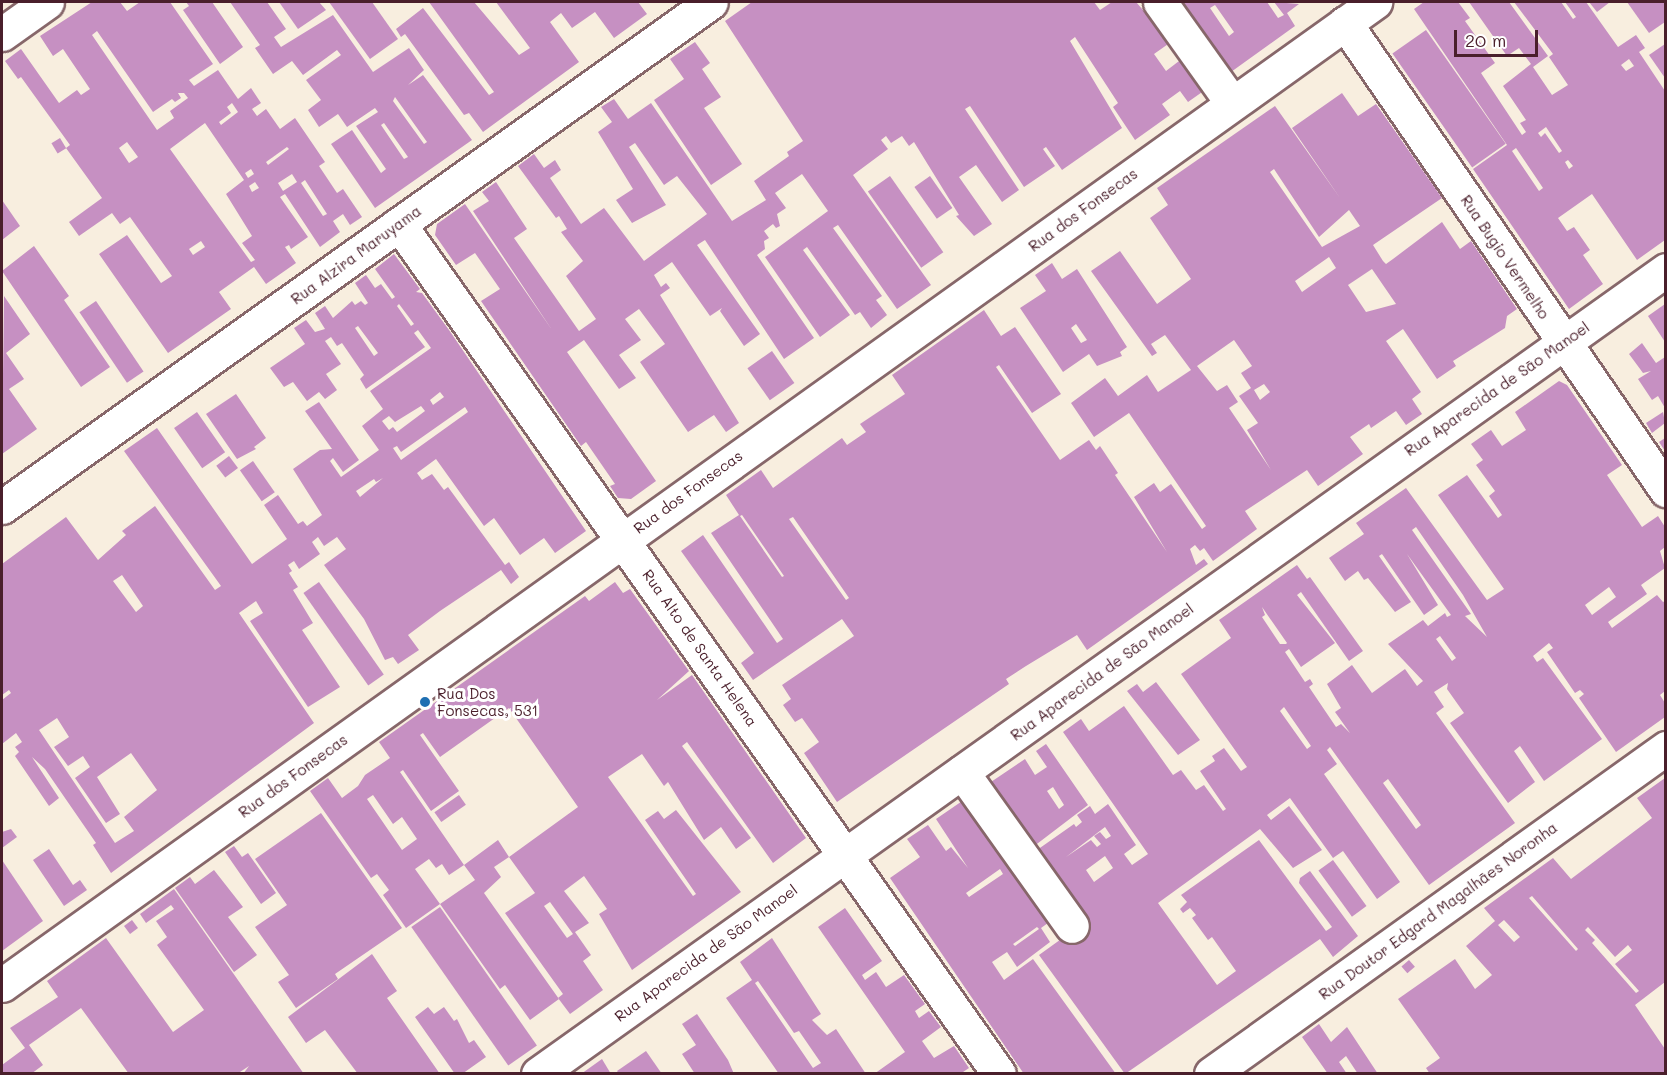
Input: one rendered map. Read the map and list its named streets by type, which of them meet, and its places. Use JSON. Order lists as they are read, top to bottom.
{
  "streets": {
    "street": [
      "Rua dos Fonsecas",
      "Rua Alzira Maruyama",
      "Rua Bugio Vermelho",
      "Rua Aparecida de São Manoel",
      "Rua Alto de Santa Helena",
      "Rua Doutor Edgard Magalhães Noronha"
    ]
  },
  "crossings": [
    ["Rua dos Fonsecas", "Rua Bugio Vermelho"],
    ["Rua dos Fonsecas", "Rua Alto de Santa Helena"],
    ["Rua Alzira Maruyama", "Rua Alto de Santa Helena"],
    ["Rua Bugio Vermelho", "Rua Aparecida de São Manoel"],
    ["Rua Aparecida de São Manoel", "Rua Alto de Santa Helena"]
  ],
  "places": ["Rua Dos Fonsecas, 531"],
  "scale_bar": "20 m"
}
